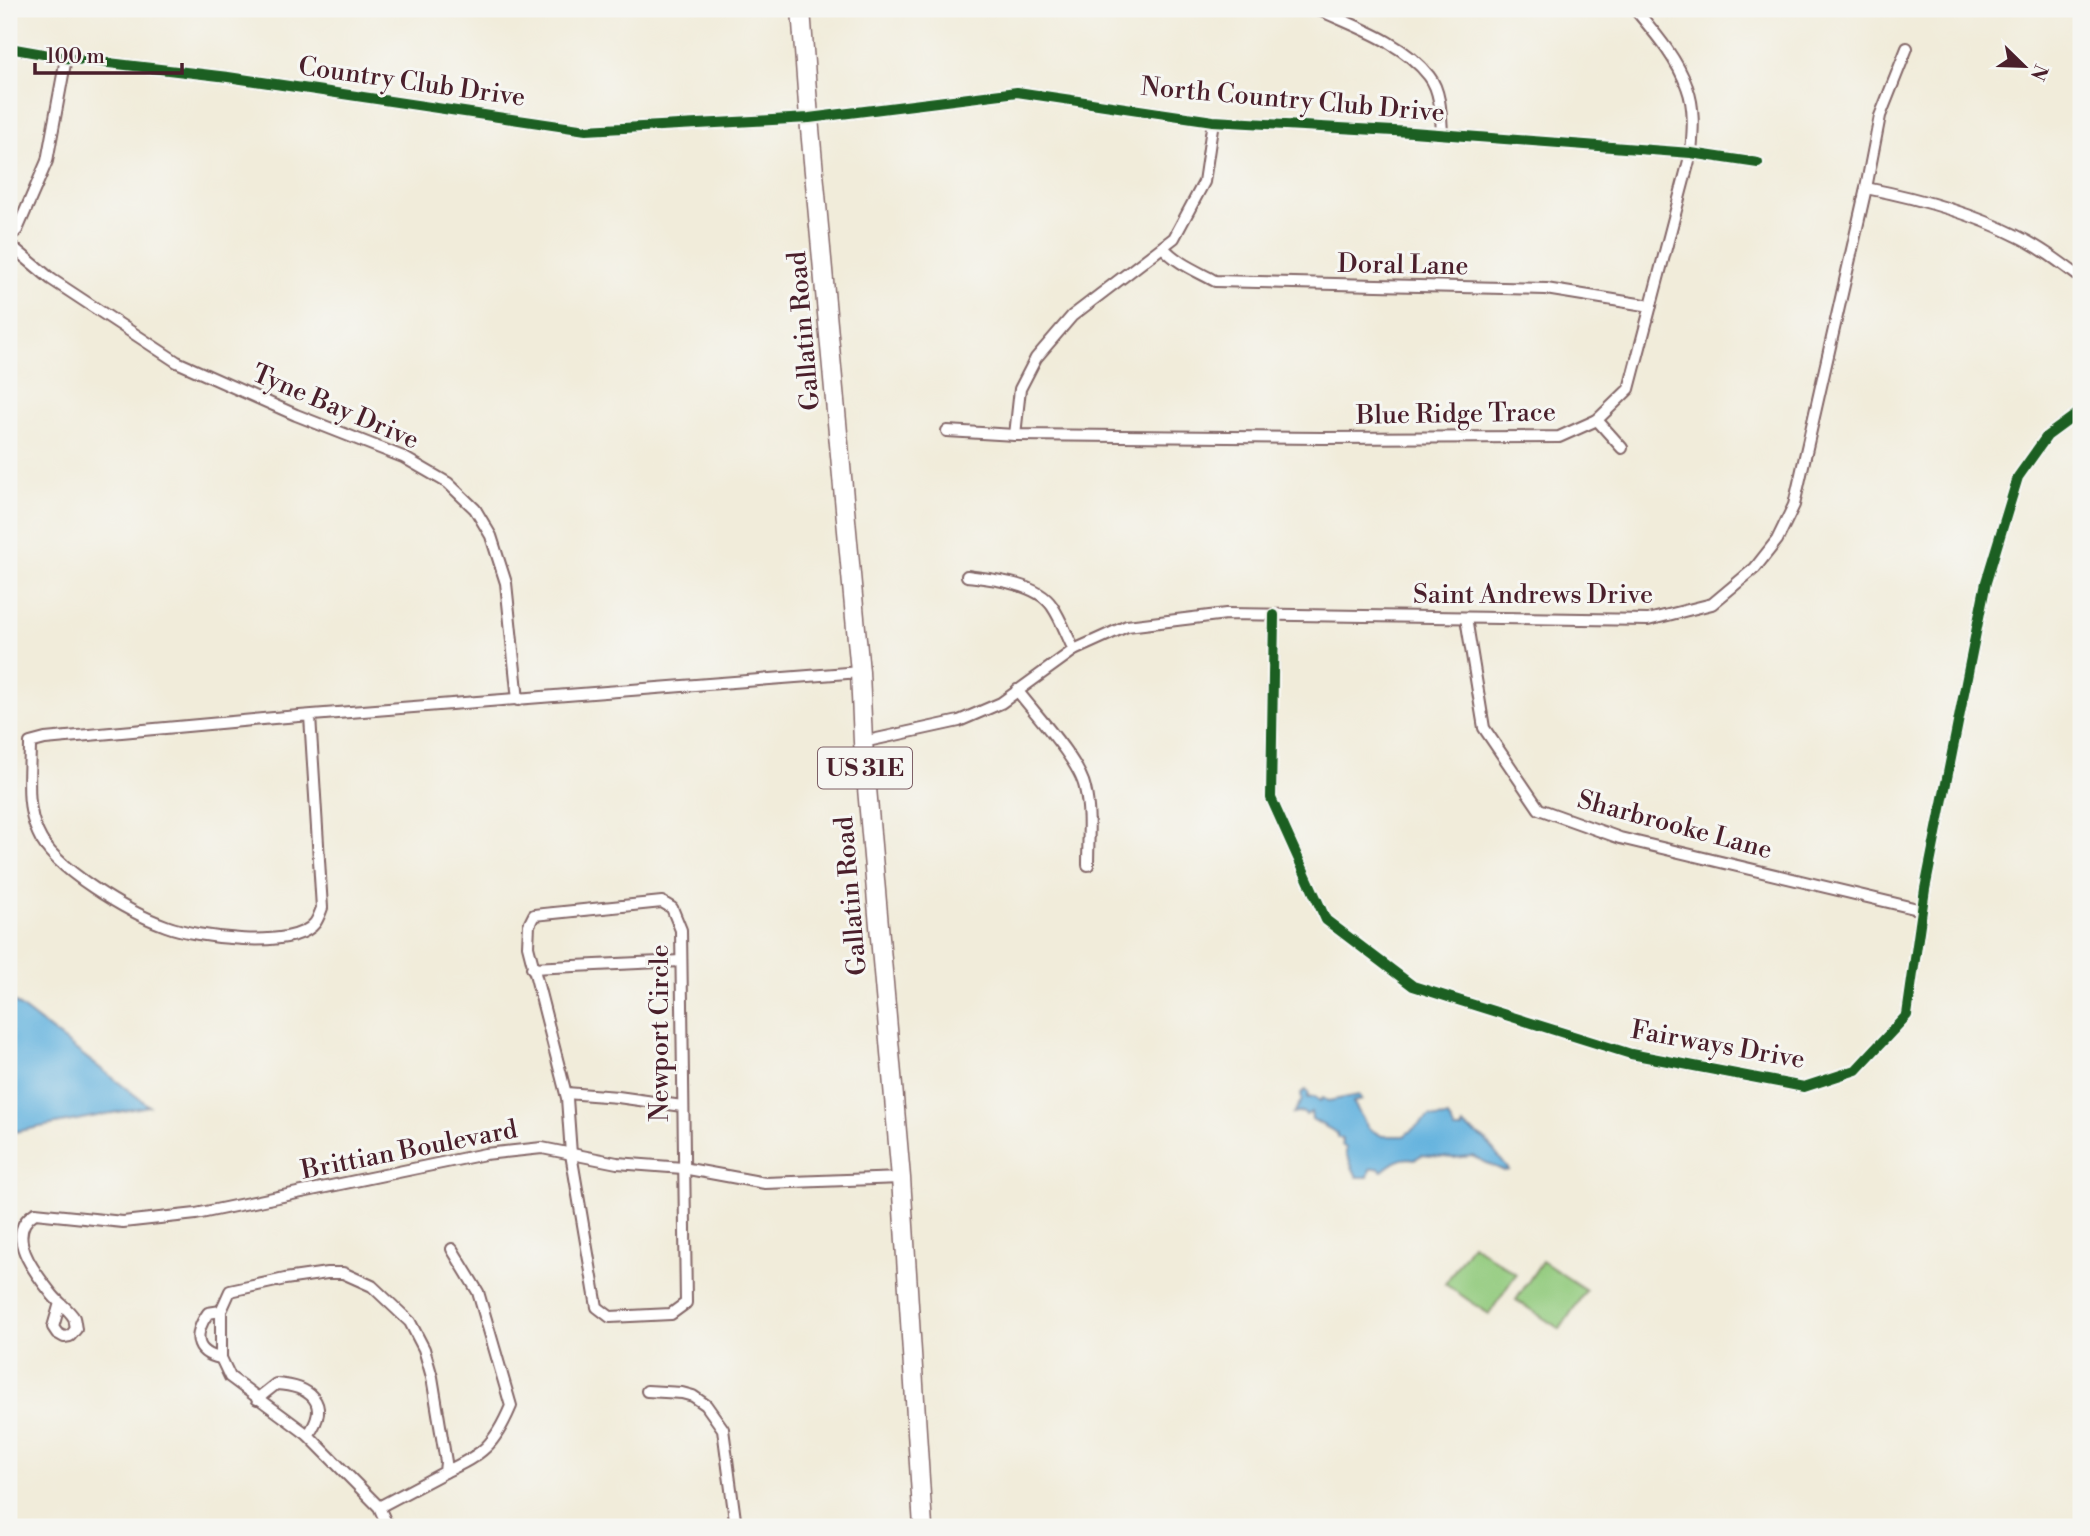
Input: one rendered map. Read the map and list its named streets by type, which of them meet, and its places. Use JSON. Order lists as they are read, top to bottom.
{
  "streets": {
    "main road": ["Gallatin Road", "US 31E"],
    "street": [
      "Country Club Drive",
      "North Country Club Drive",
      "Doral Lane",
      "Tyne Bay Drive",
      "Blue Ridge Trace",
      "Saint Andrews Drive",
      "Sharbrooke Lane",
      "Newport Circle",
      "Fairways Drive",
      "Brittian Boulevard"
    ]
  },
  "crossings": [
    ["Country Club Drive", "North Country Club Drive"],
    ["Country Club Drive", "Gallatin Road"],
    ["North Country Club Drive", "Gallatin Road"],
    ["North Country Club Drive", "Blue Ridge Trace"],
    ["Doral Lane", "Blue Ridge Trace"],
    ["Gallatin Road", "Saint Andrews Drive"],
    ["Gallatin Road", "Brittian Boulevard"],
    ["Saint Andrews Drive", "Sharbrooke Lane"],
    ["Saint Andrews Drive", "Fairways Drive"],
    ["Sharbrooke Lane", "Fairways Drive"],
    ["Newport Circle", "Brittian Boulevard"]
  ],
  "scale_bar": "100 m",
  "north": "bottom right"
}
